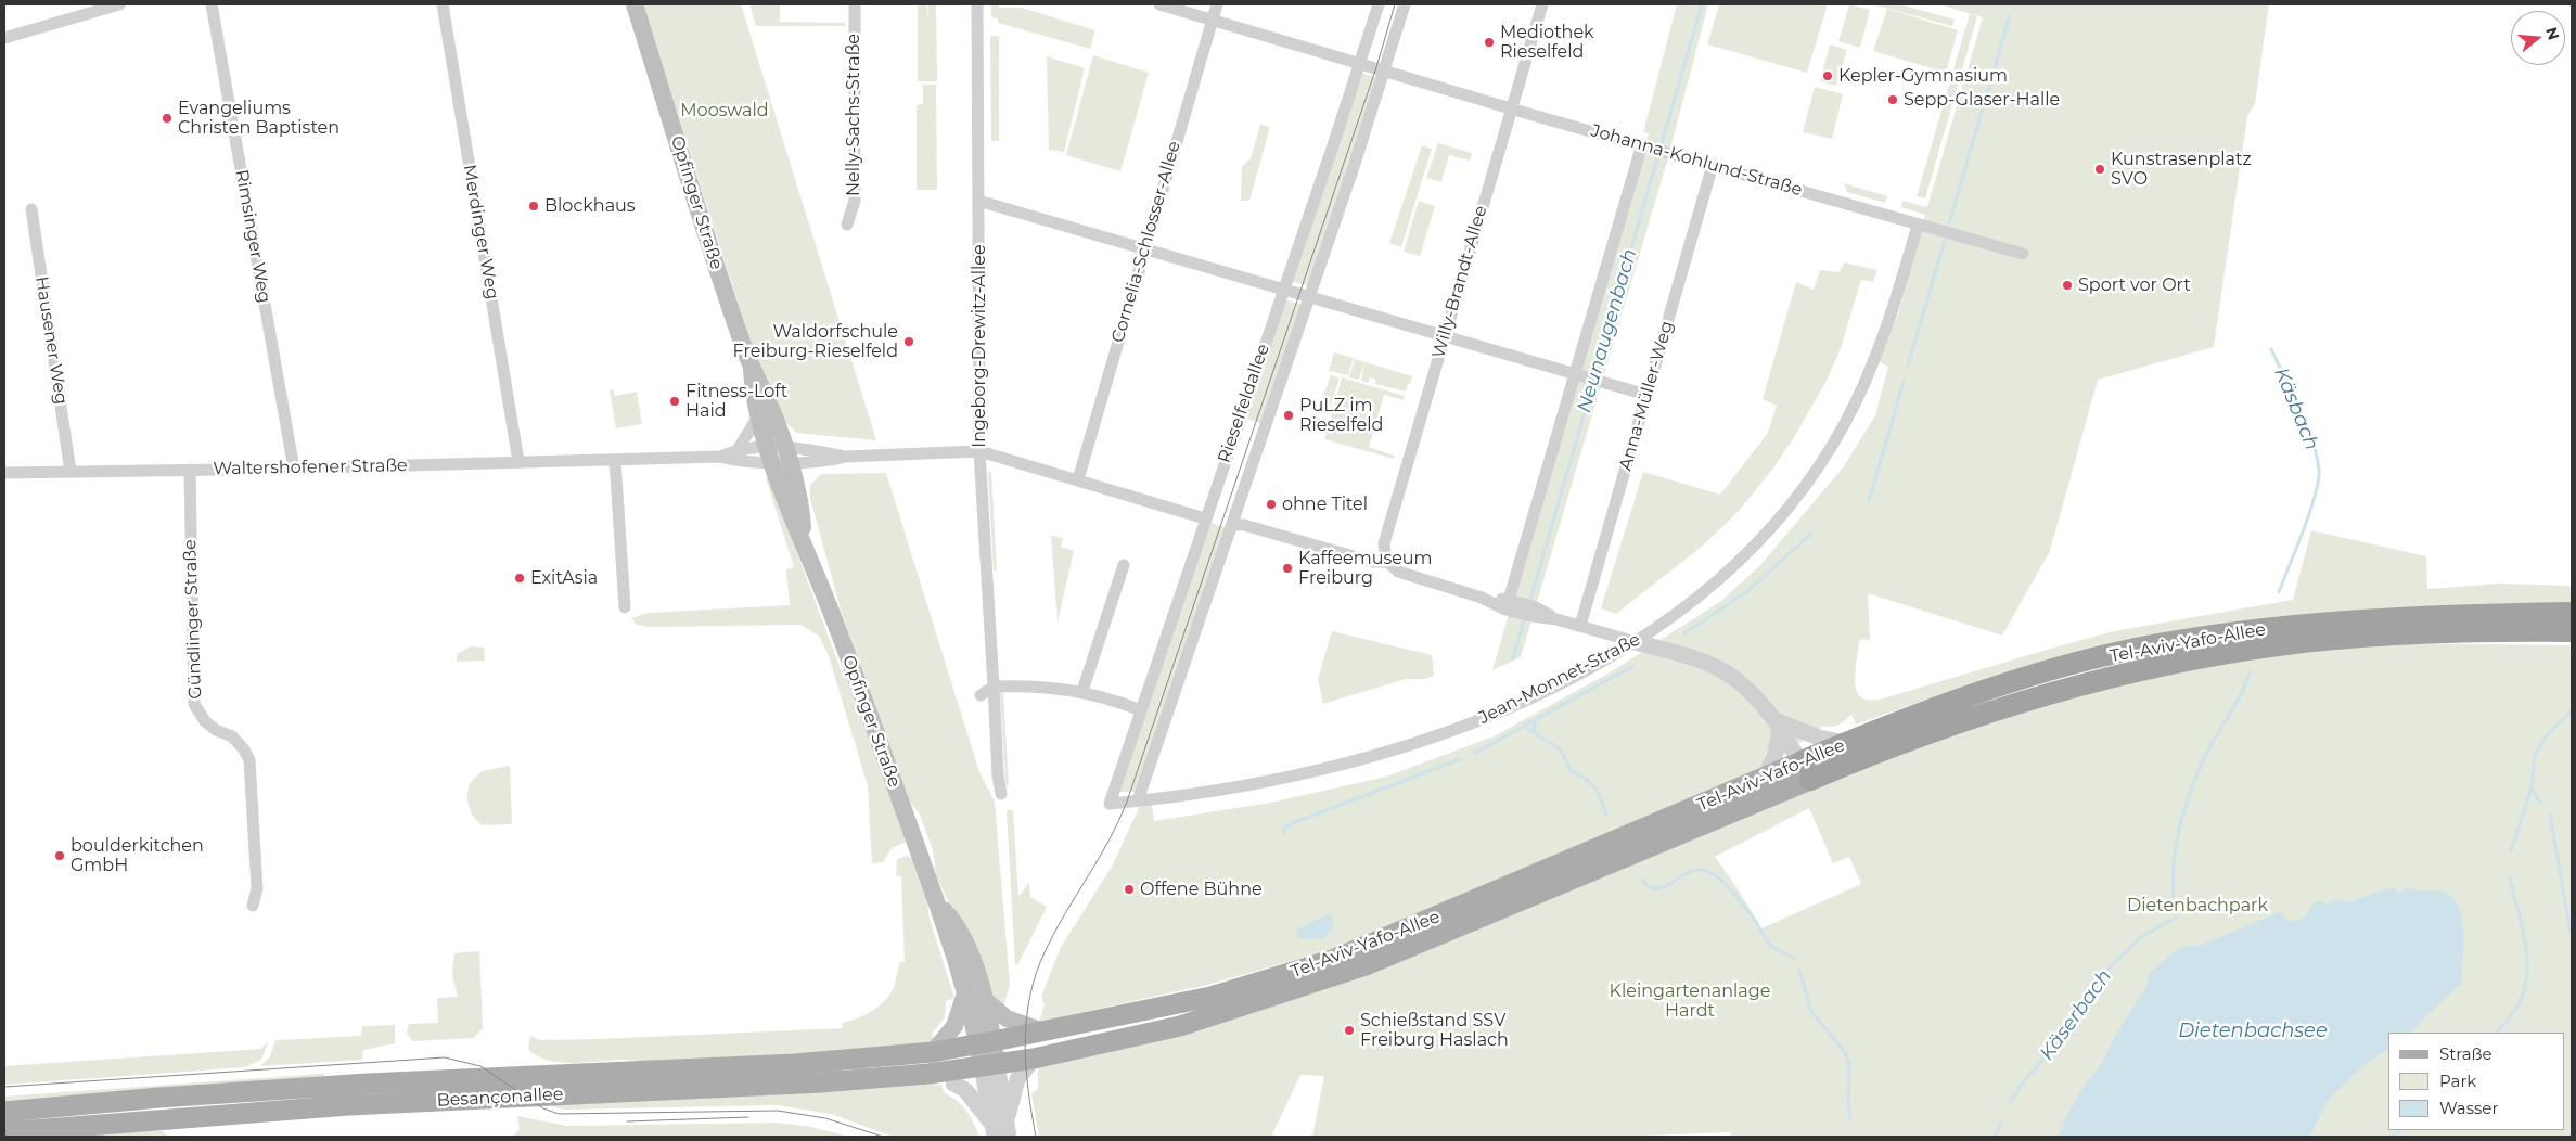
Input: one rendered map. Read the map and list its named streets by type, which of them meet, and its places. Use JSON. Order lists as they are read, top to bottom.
{
  "streets": {
    "highway": ["Tel-Aviv-Yafo-Allee"],
    "main road": ["Opfinger Straße", "Besançonallee"],
    "street": [
      "Nelly-Sachs-Straße",
      "Johanna-Kohlund-Straße",
      "Merdinger Weg",
      "Rimsinger Weg",
      "Cornelia-Schlosser-Allee",
      "Willy-Brandt-Allee",
      "Hausener Weg",
      "Ingeborg-Drewitz-Allee",
      "Anna-Müller-Weg",
      "Rieselfeldallee",
      "Waltershofener Straße",
      "Gündlinger Straße",
      "Jean-Monnet-Straße"
    ]
  },
  "crossings": [
    ["Johanna-Kohlund-Straße", "Cornelia-Schlosser-Allee"],
    ["Johanna-Kohlund-Straße", "Willy-Brandt-Allee"],
    ["Johanna-Kohlund-Straße", "Anna-Müller-Weg"],
    ["Johanna-Kohlund-Straße", "Rieselfeldallee"],
    ["Johanna-Kohlund-Straße", "Jean-Monnet-Straße"],
    ["Opfinger Straße", "Waltershofener Straße"],
    ["Opfinger Straße", "Tel-Aviv-Yafo-Allee"],
    ["Opfinger Straße", "Besançonallee"],
    ["Merdinger Weg", "Waltershofener Straße"],
    ["Rimsinger Weg", "Waltershofener Straße"],
    ["Hausener Weg", "Waltershofener Straße"],
    ["Rieselfeldallee", "Jean-Monnet-Straße"],
    ["Waltershofener Straße", "Gündlinger Straße"],
    ["Tel-Aviv-Yafo-Allee", "Besançonallee"]
  ],
  "water": [
    "Neunaugenbach",
    "Käsbach",
    "Käserbach",
    "Dietenbachsee"
  ],
  "parks": ["Mooswald", "Dietenbachpark", "Kleingartenanlage Hardt"],
  "places": [
    "Mediothek Rieselfeld",
    "Kepler-Gymnasium",
    "Sepp-Glaser-Halle",
    "Evangeliums Christen Baptisten",
    "Kunstrasenplatz SVO",
    "Blockhaus",
    "Sport vor Ort",
    "Waldorfschule Freiburg-Rieselfeld",
    "Fitness-Loft Haid",
    "PuLZ im Rieselfeld",
    "ohne Titel",
    "Kaffeemuseum Freiburg",
    "ExitAsia",
    "boulderkitchen GmbH",
    "Offene Bühne",
    "Schießstand SSV Freiburg Haslach"
  ],
  "legend": ["Straße", "Park", "Wasser"],
  "north": "right"
}
